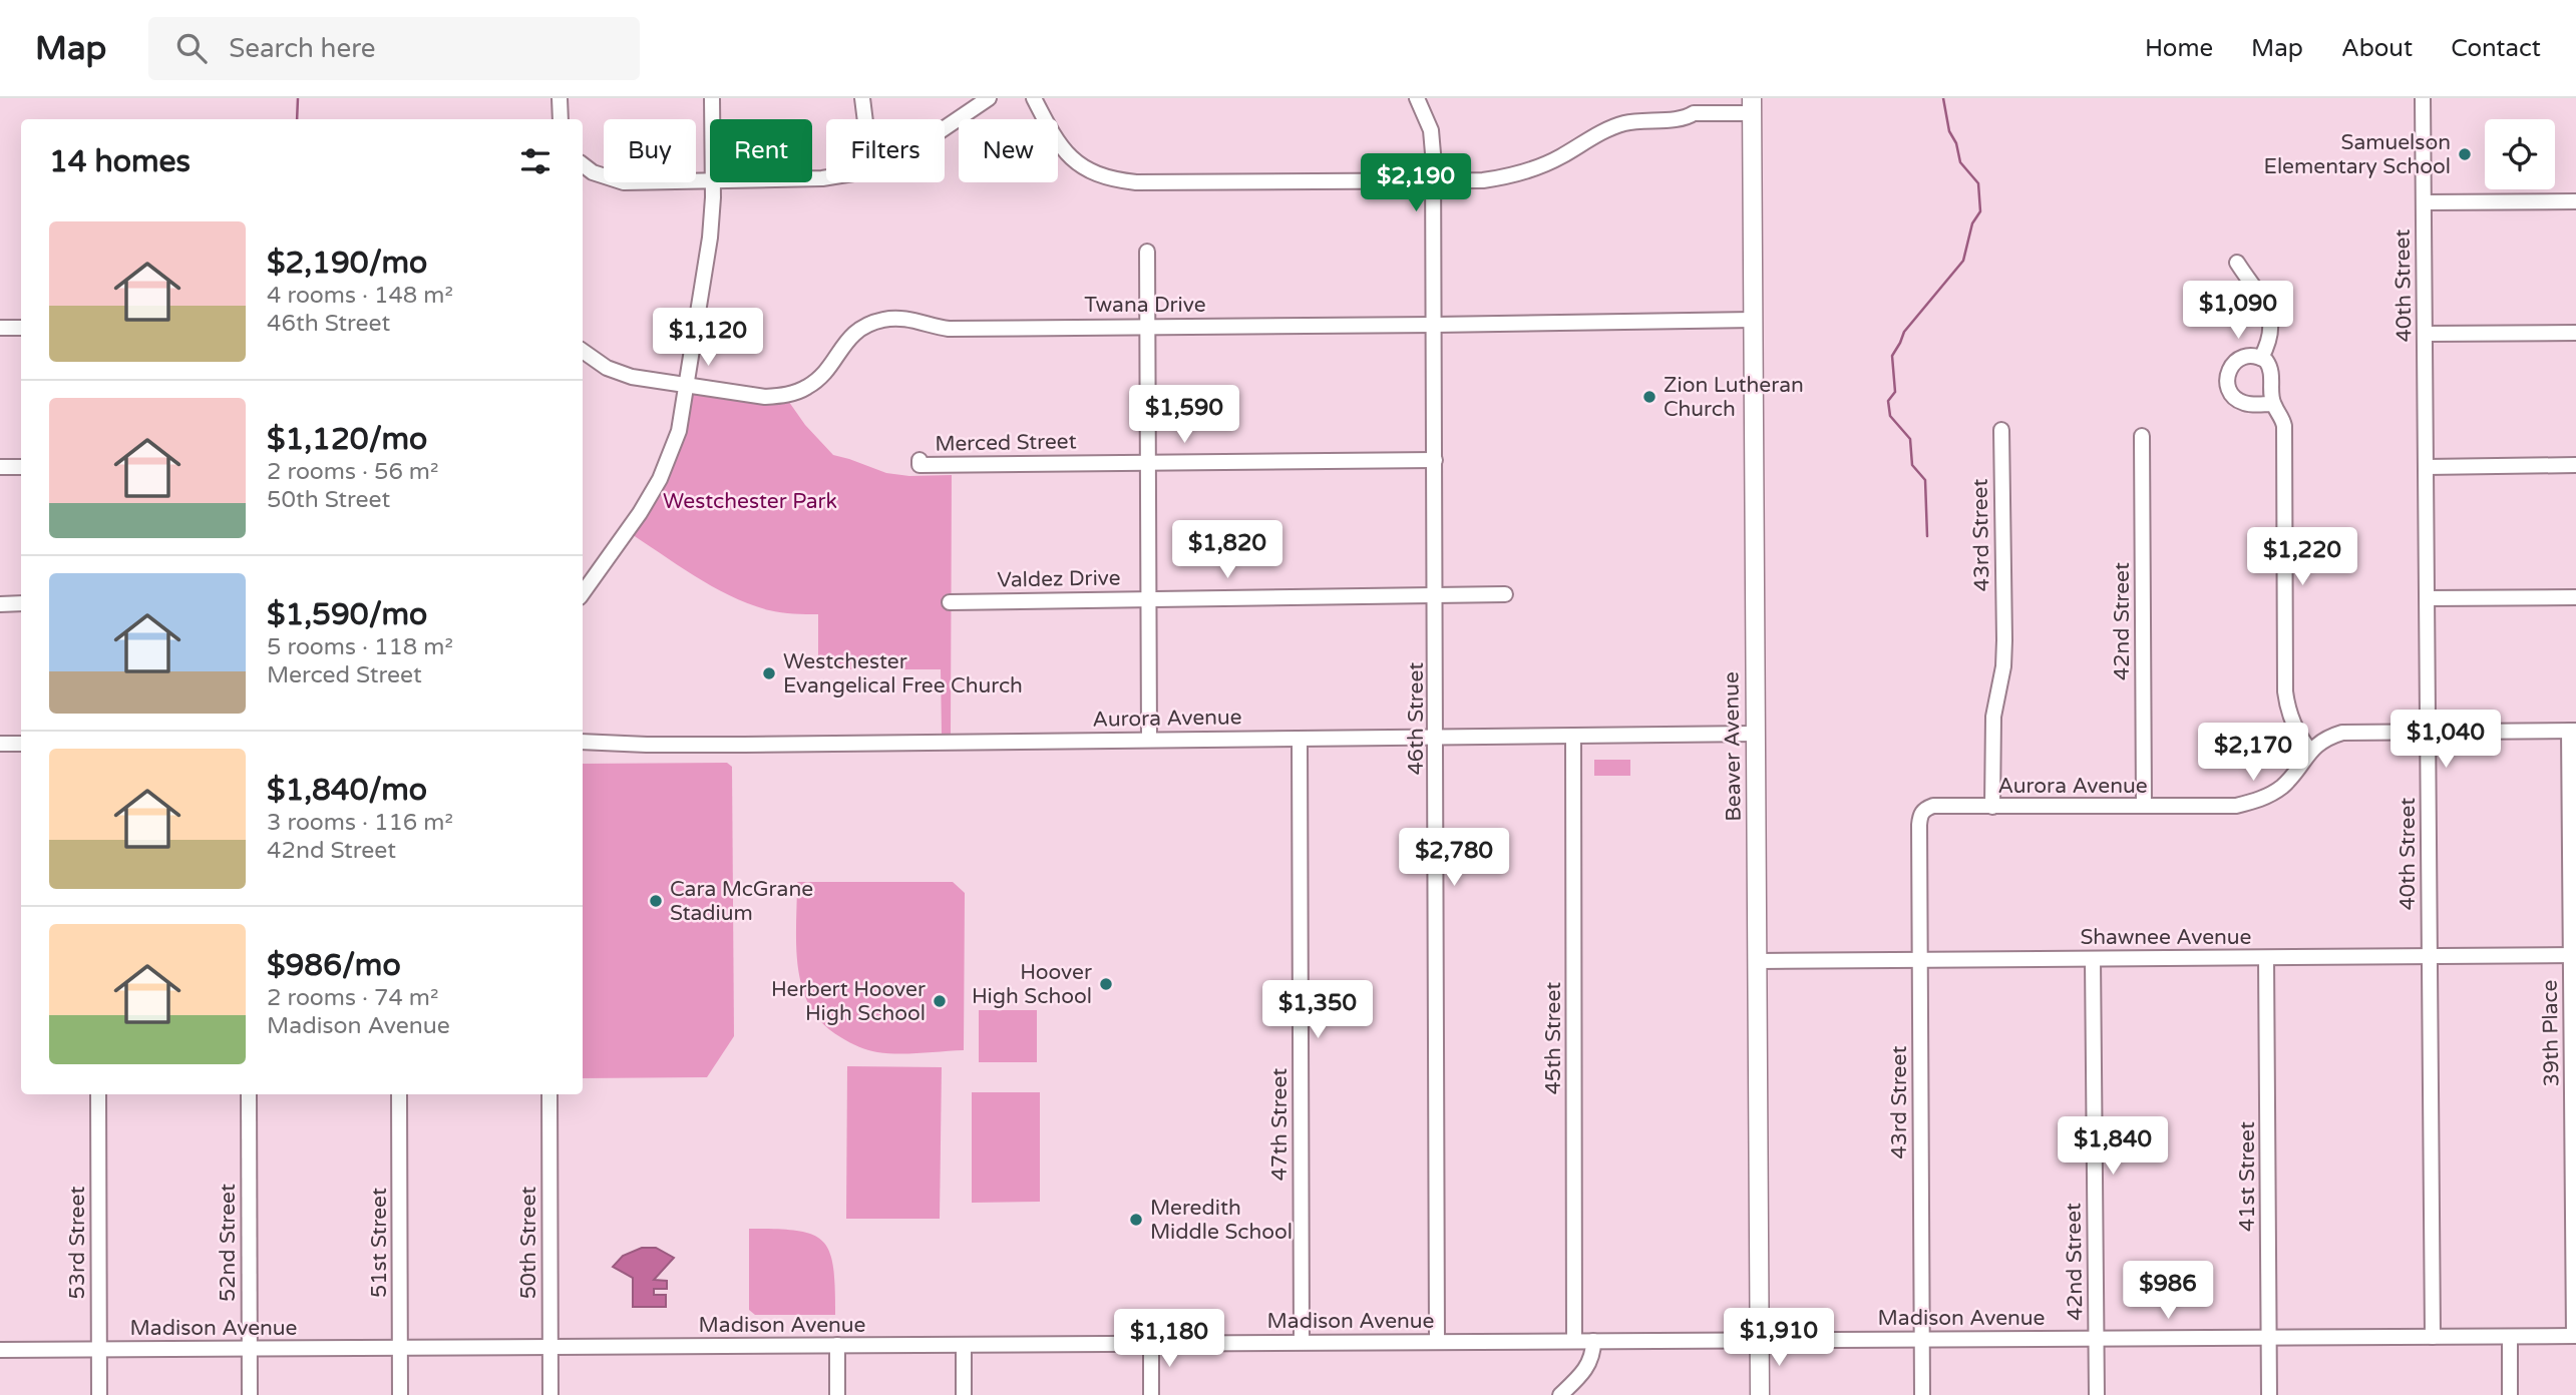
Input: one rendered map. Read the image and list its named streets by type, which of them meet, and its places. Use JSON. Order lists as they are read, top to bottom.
{
  "streets": {
    "main road": ["Beaver Avenue"],
    "street": [
      "40th Street",
      "Twana Drive",
      "Merced Street",
      "43rd Street",
      "Valdez Drive",
      "42nd Street",
      "Aurora Avenue",
      "46th Street",
      "Shawnee Avenue",
      "39th Place",
      "45th Street",
      "47th Street",
      "41st Street",
      "53rd Street",
      "52nd Street",
      "51st Street",
      "50th Street",
      "Madison Avenue"
    ]
  },
  "crossings": [
    ["40th Street", "Aurora Avenue"],
    ["40th Street", "Shawnee Avenue"],
    ["40th Street", "Madison Avenue"],
    ["Twana Drive", "46th Street"],
    ["Twana Drive", "Beaver Avenue"],
    ["Merced Street", "46th Street"],
    ["43rd Street", "Aurora Avenue"],
    ["43rd Street", "Shawnee Avenue"],
    ["43rd Street", "Madison Avenue"],
    ["Valdez Drive", "46th Street"],
    ["42nd Street", "Aurora Avenue"],
    ["42nd Street", "Shawnee Avenue"],
    ["42nd Street", "Madison Avenue"],
    ["Aurora Avenue", "46th Street"],
    ["Aurora Avenue", "Beaver Avenue"],
    ["Aurora Avenue", "39th Place"],
    ["Aurora Avenue", "45th Street"],
    ["Aurora Avenue", "47th Street"],
    ["46th Street", "Madison Avenue"],
    ["Beaver Avenue", "Shawnee Avenue"],
    ["Beaver Avenue", "Madison Avenue"],
    ["Shawnee Avenue", "39th Place"],
    ["Shawnee Avenue", "41st Street"],
    ["39th Place", "Madison Avenue"],
    ["45th Street", "Madison Avenue"],
    ["47th Street", "Madison Avenue"],
    ["41st Street", "Madison Avenue"],
    ["53rd Street", "Madison Avenue"],
    ["52nd Street", "Madison Avenue"],
    ["51st Street", "Madison Avenue"],
    ["50th Street", "Madison Avenue"]
  ],
  "parks": ["Westchester Park"],
  "places": [
    "Samuelson Elementary School",
    "Zion Lutheran Church",
    "Westchester Evangelical Free Church",
    "Cara McGrane Stadium",
    "Hoover High School",
    "Herbert Hoover High School",
    "Meredith Middle School"
  ],
  "page": {
    "header": "Map",
    "search": "Search here",
    "nav": [
      "Home",
      "Map",
      "About",
      "Contact"
    ],
    "chip": [
      "Buy",
      "Rent",
      "Filters",
      "New"
    ],
    "heading": "14 homes",
    "price": [
      "$2,190",
      "$1,090",
      "$1,120",
      "$1,590",
      "$1,820",
      "$1,220",
      "$1,040",
      "$2,170",
      "$2,780",
      "$1,350",
      "$1,840",
      "$986",
      "$1,910",
      "$1,180"
    ],
    "list": [
      {
        "name": "$2,190/mo",
        "note": "4 rooms · 148 m² · 46th Street"
      },
      {
        "name": "$1,120/mo",
        "note": "2 rooms · 56 m² · 50th Street"
      },
      {
        "name": "$1,590/mo",
        "note": "5 rooms · 118 m² · Merced Street"
      },
      {
        "name": "$1,840/mo",
        "note": "3 rooms · 116 m² · 42nd Street"
      },
      {
        "name": "$986/mo",
        "note": "2 rooms · 74 m² · Madison Avenue"
      }
    ]
  }
}
